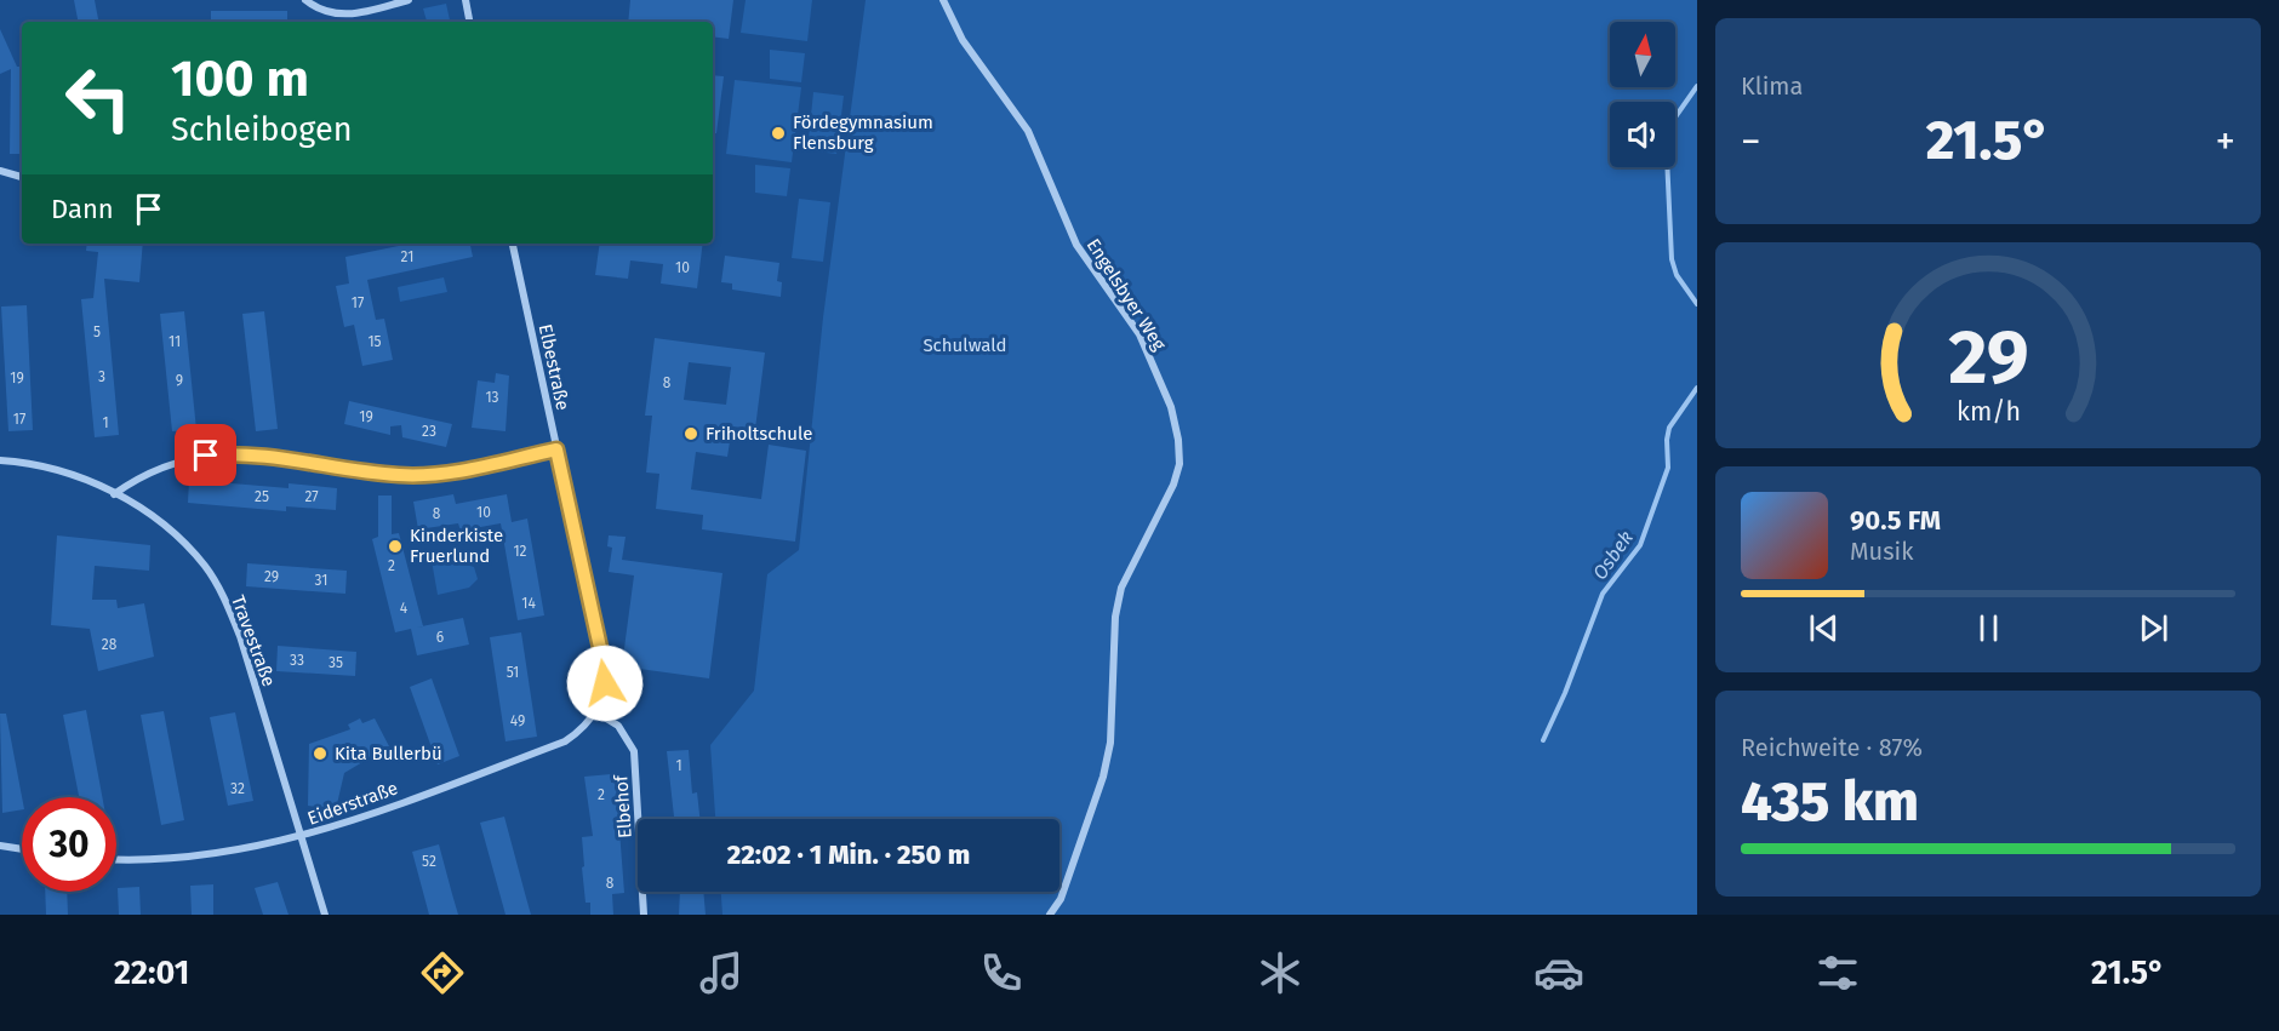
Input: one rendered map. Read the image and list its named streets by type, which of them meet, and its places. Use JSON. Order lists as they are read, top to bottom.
{
  "streets": {
    "street": [
      "Engelsbyer Weg",
      "Elbestraße",
      "Travestraße",
      "Eiderstraße",
      "Elbehof"
    ]
  },
  "crossings": [
    ["Elbestraße", "Eiderstraße"],
    ["Elbestraße", "Elbehof"],
    ["Travestraße", "Eiderstraße"],
    ["Eiderstraße", "Elbehof"]
  ],
  "water": ["Osbek"],
  "parks": ["Schulwald"],
  "places": [
    "Fördegymnasium Flensburg",
    "Friholtschule",
    "Kinderkiste Fruerlund",
    "Kita Bullerbü"
  ],
  "house_numbers": [
    "21",
    "10",
    "17",
    "5",
    "11",
    "15",
    "3",
    "19",
    "9",
    "8",
    "13",
    "19",
    "17",
    "1",
    "23",
    "25",
    "27",
    "10",
    "8",
    "12",
    "2",
    "29",
    "31",
    "14",
    "4",
    "6",
    "28",
    "33",
    "35",
    "51",
    "49",
    "1",
    "32",
    "2",
    "52",
    "8"
  ],
  "north": "top",
  "page": {
    "tile": [
      "Klima",
      ["Reichweite · 87%", "435 km"]
    ],
    "turn": ["100 m", "Schleibogen"],
    "heat": ["−", "21.5°", "+"],
    "then": "Dann",
    "song": ["90.5 FM", "Musik"],
    "limit": "30",
    "trip": "22:02 · 1 Min. · 250 m",
    "tabs": ["22:01", "21.5°"],
    "gauge": ["29", "km/h"]
  }
}
